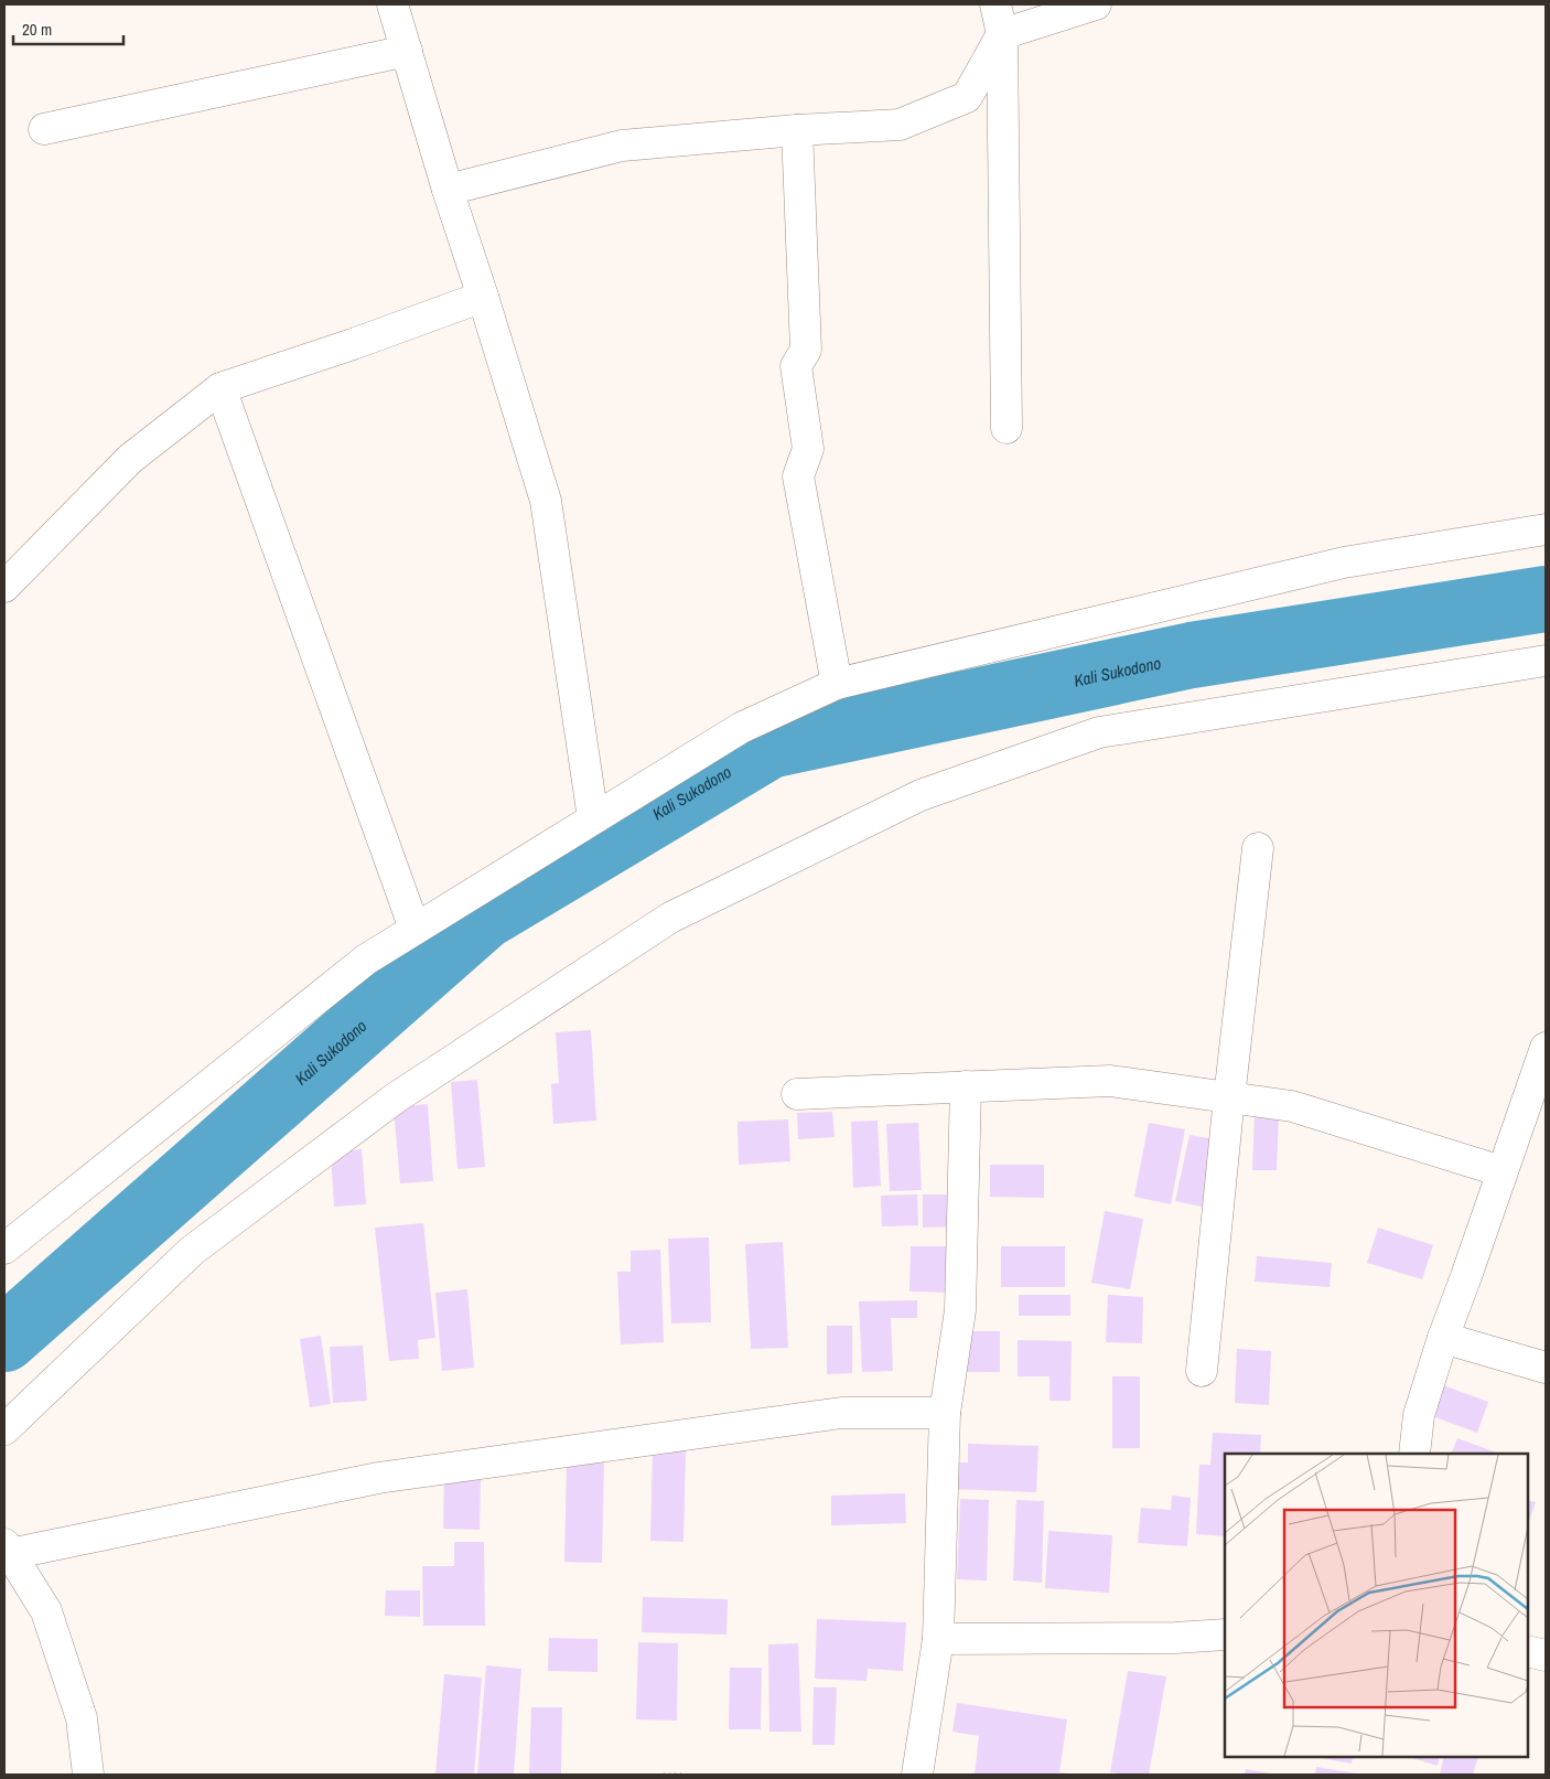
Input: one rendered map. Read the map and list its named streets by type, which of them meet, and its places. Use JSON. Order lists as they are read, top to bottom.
{
  "water": ["Kali Sukodono"],
  "scale_bar": "20 m"
}
